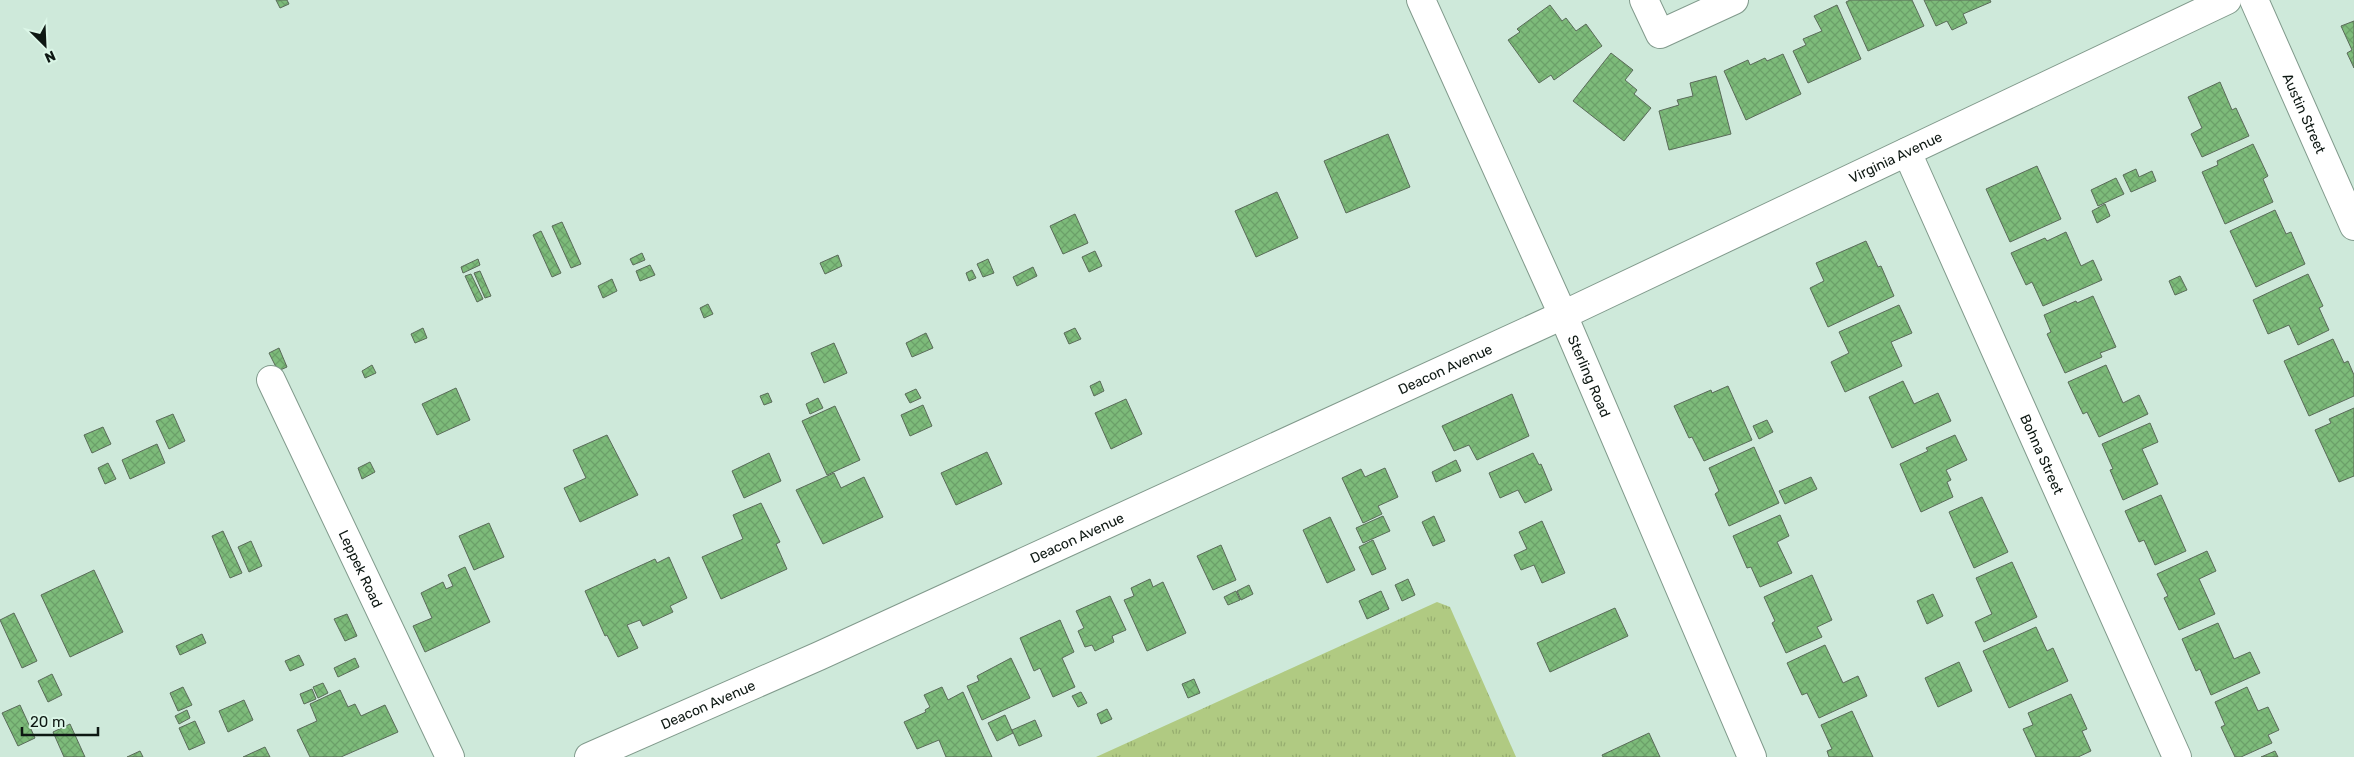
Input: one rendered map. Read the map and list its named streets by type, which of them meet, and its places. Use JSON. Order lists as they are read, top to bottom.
{
  "streets": {
    "street": [
      "Austin Street",
      "Virginia Avenue",
      "Deacon Avenue",
      "Sterling Road",
      "Bohna Street",
      "Leppek Road"
    ]
  },
  "crossings": [
    ["Virginia Avenue", "Deacon Avenue"],
    ["Virginia Avenue", "Sterling Road"],
    ["Virginia Avenue", "Bohna Street"],
    ["Deacon Avenue", "Sterling Road"]
  ],
  "scale_bar": "20 m",
  "north": "bottom right"
}
